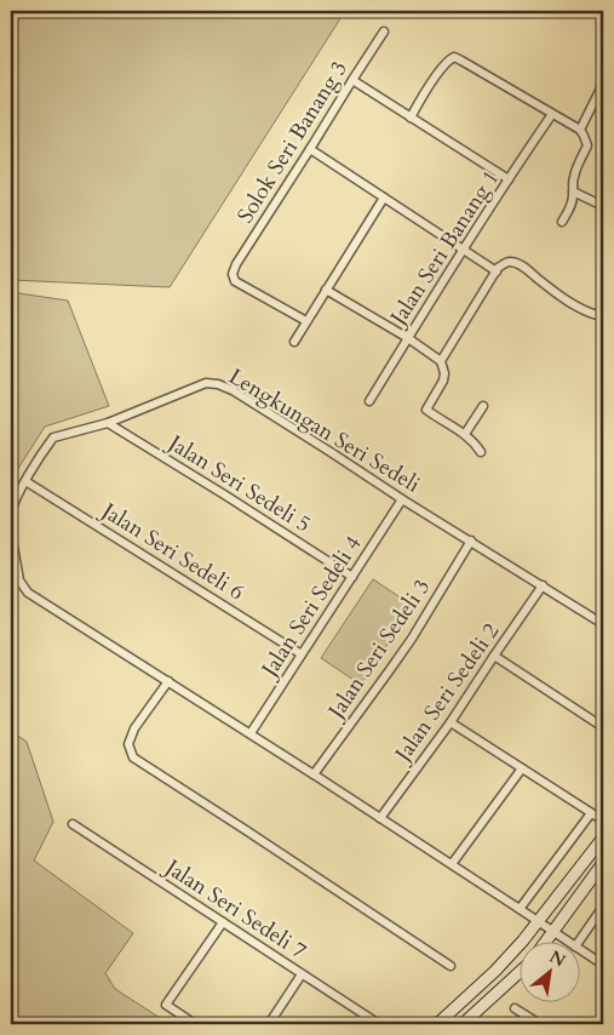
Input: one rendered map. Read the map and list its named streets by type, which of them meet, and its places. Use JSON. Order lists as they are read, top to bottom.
{
  "streets": {
    "street": [
      "Solok Seri Banang 3",
      "Jalan Seri Banang 1",
      "Lengkungan Seri Sedeli",
      "Jalan Seri Sedeli 5",
      "Jalan Seri Sedeli 6",
      "Jalan Seri Sedeli 4",
      "Jalan Seri Sedeli 3",
      "Jalan Seri Sedeli 2",
      "Jalan Seri Sedeli 7"
    ]
  },
  "crossings": [
    ["Lengkungan Seri Sedeli", "Jalan Seri Sedeli 5"],
    ["Lengkungan Seri Sedeli", "Jalan Seri Sedeli 6"],
    ["Lengkungan Seri Sedeli", "Jalan Seri Sedeli 4"],
    ["Lengkungan Seri Sedeli", "Jalan Seri Sedeli 3"],
    ["Lengkungan Seri Sedeli", "Jalan Seri Sedeli 2"],
    ["Jalan Seri Sedeli 5", "Jalan Seri Sedeli 4"],
    ["Jalan Seri Sedeli 6", "Jalan Seri Sedeli 4"]
  ],
  "north": "top right"
}
